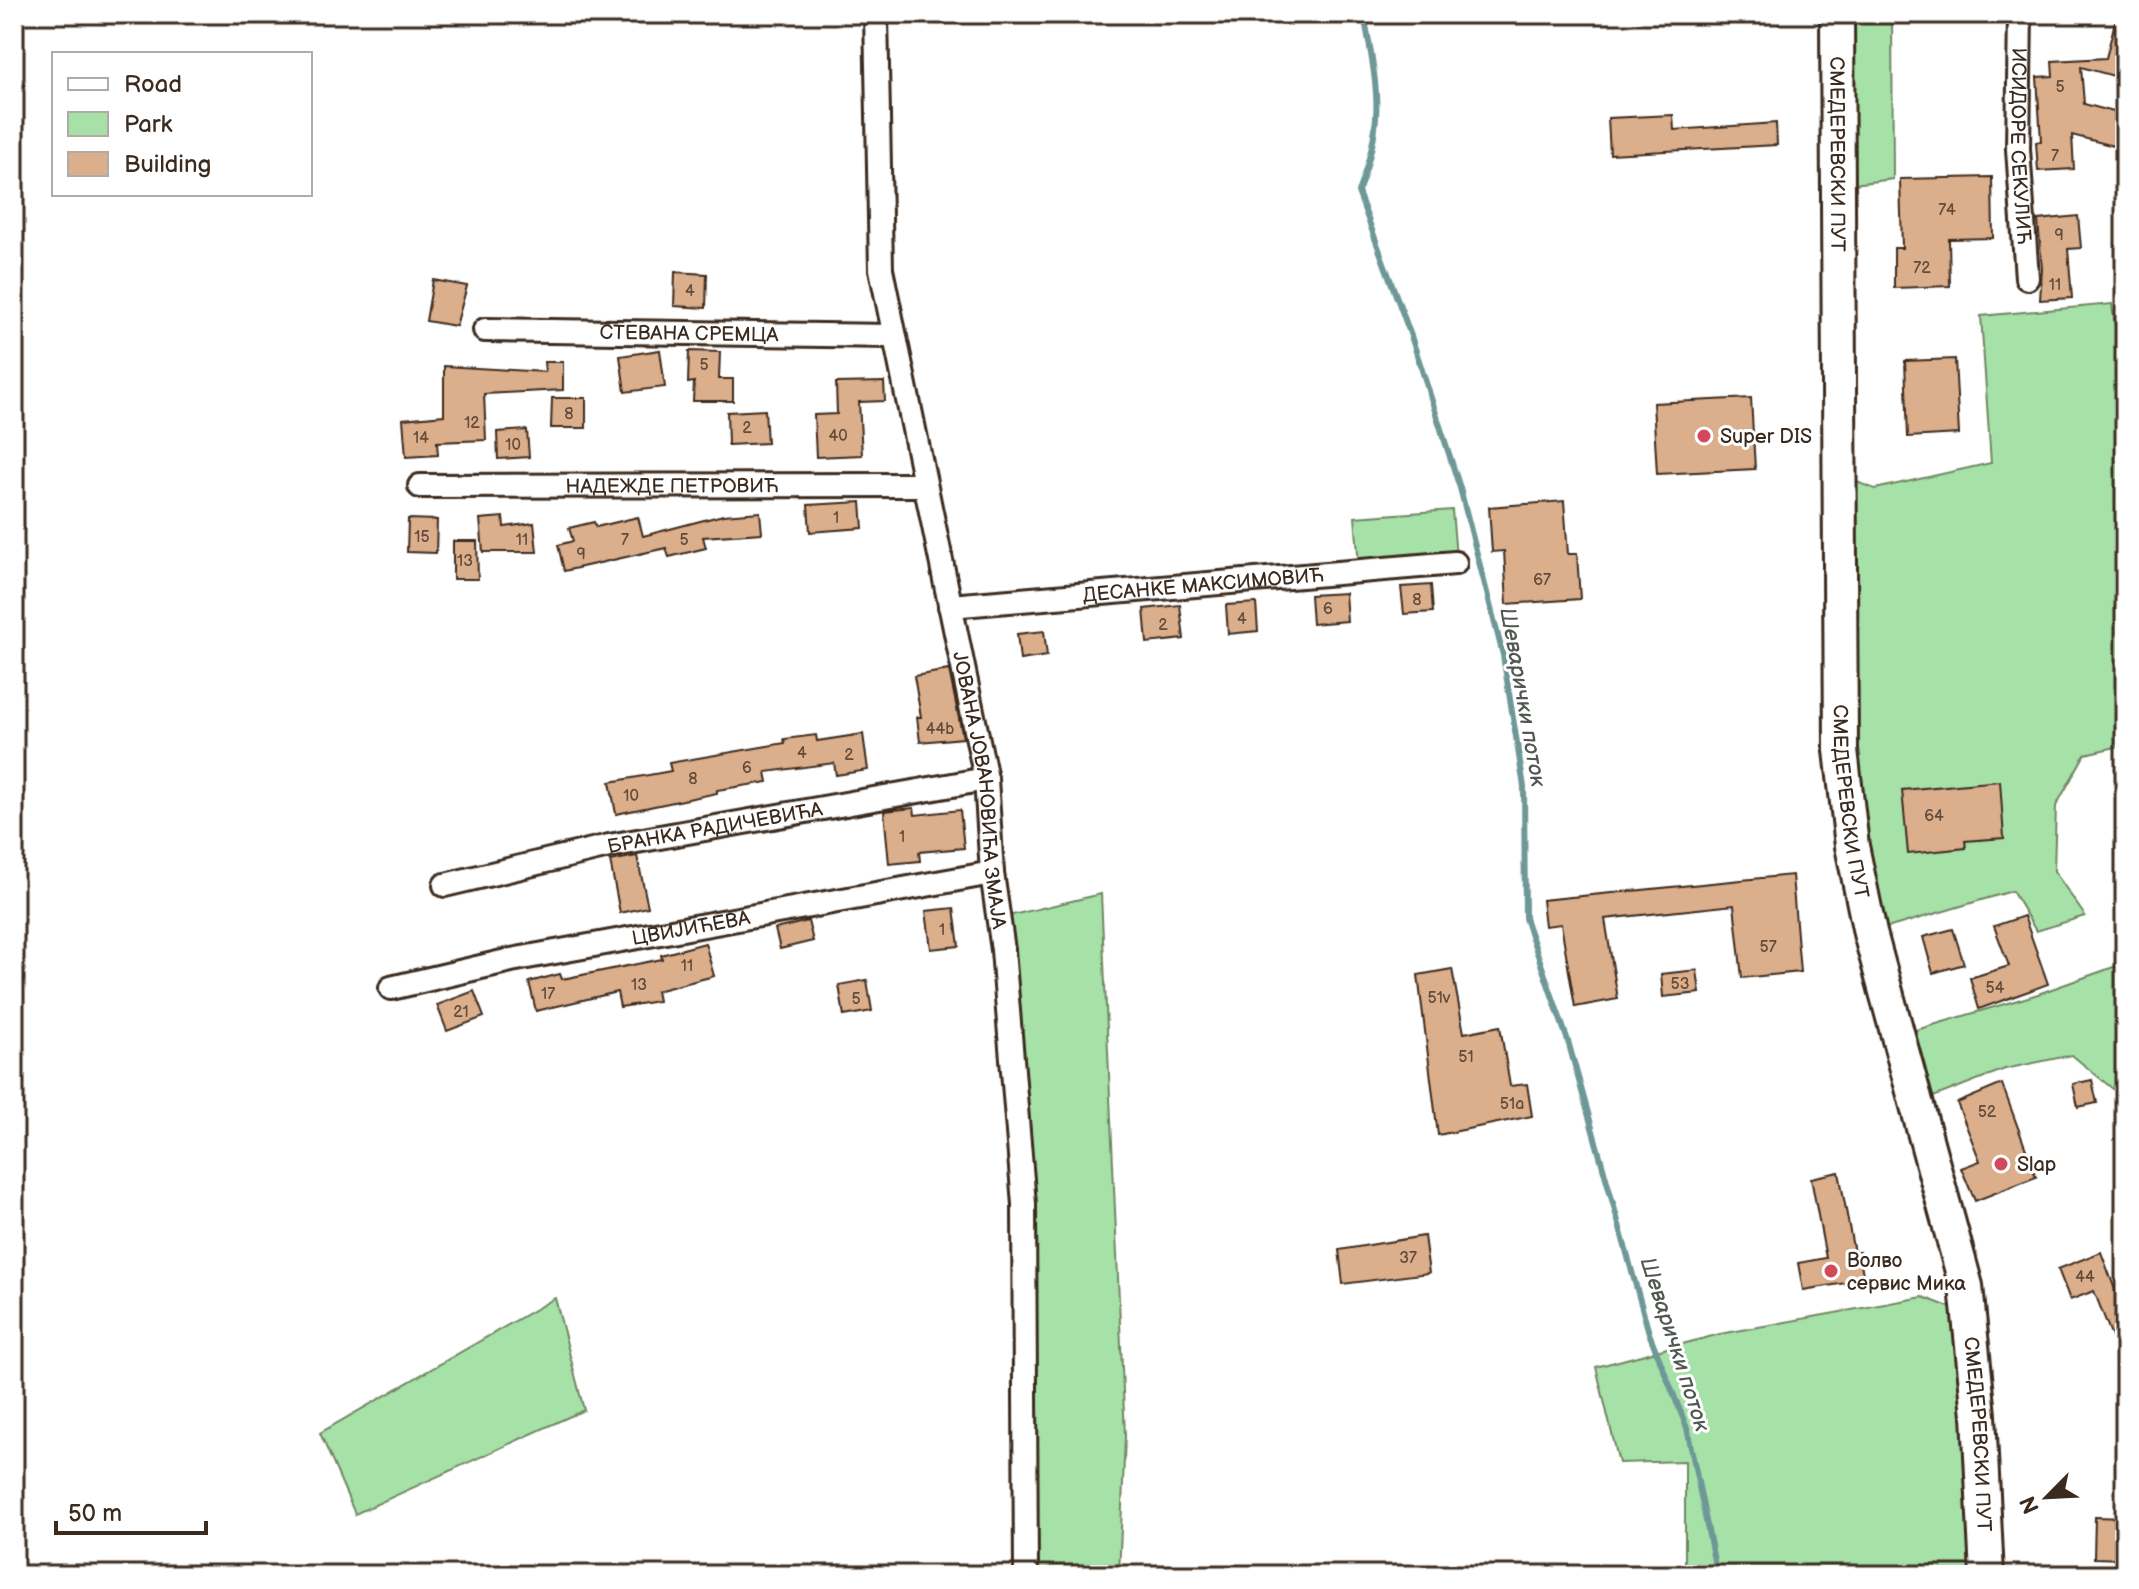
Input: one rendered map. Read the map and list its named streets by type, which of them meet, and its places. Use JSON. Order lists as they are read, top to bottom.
{
  "streets": {
    "main road": ["СМЕДЕРЕВСКИ ПУТ"],
    "street": [
      "ИСИДОРЕ СЕКУЛИЋ",
      "СТЕВАНА СРЕМЦА",
      "НАДЕЖДЕ ПЕТРОВИЋ",
      "ДЕСАНКЕ МАКСИМОВИЋ",
      "ЈОВАНА ЈОВАНОВИЋА ЗМАЈА",
      "БРАНКА РАДИЧЕВИЋА",
      "ЦВИЈИЋЕВА"
    ]
  },
  "crossings": [
    ["СТЕВАНА СРЕМЦА", "ЈОВАНА ЈОВАНОВИЋА ЗМАЈА"],
    ["НАДЕЖДЕ ПЕТРОВИЋ", "ЈОВАНА ЈОВАНОВИЋА ЗМАЈА"],
    ["ДЕСАНКЕ МАКСИМОВИЋ", "ЈОВАНА ЈОВАНОВИЋА ЗМАЈА"],
    ["ЈОВАНА ЈОВАНОВИЋА ЗМАЈА", "БРАНКА РАДИЧЕВИЋА"],
    ["ЈОВАНА ЈОВАНОВИЋА ЗМАЈА", "ЦВИЈИЋЕВА"]
  ],
  "water": ["Шеварички поток"],
  "places": ["Super DIS", "Slap", "Волво сервис Мика"],
  "house_numbers": [
    "5",
    "7",
    "74",
    "9",
    "72",
    "11",
    "4",
    "5",
    "8",
    "12",
    "2",
    "40",
    "14",
    "10",
    "1",
    "15",
    "11",
    "7",
    "5",
    "9",
    "13",
    "67",
    "8",
    "6",
    "4",
    "2",
    "44b",
    "4",
    "2",
    "6",
    "8",
    "10",
    "64",
    "1",
    "1",
    "57",
    "11",
    "53",
    "13",
    "54",
    "17",
    "51v",
    "5",
    "21",
    "51",
    "51a",
    "52",
    "37",
    "44"
  ],
  "legend": ["Road", "Park", "Building"],
  "scale_bar": "50 m",
  "north": "bottom left"
}
